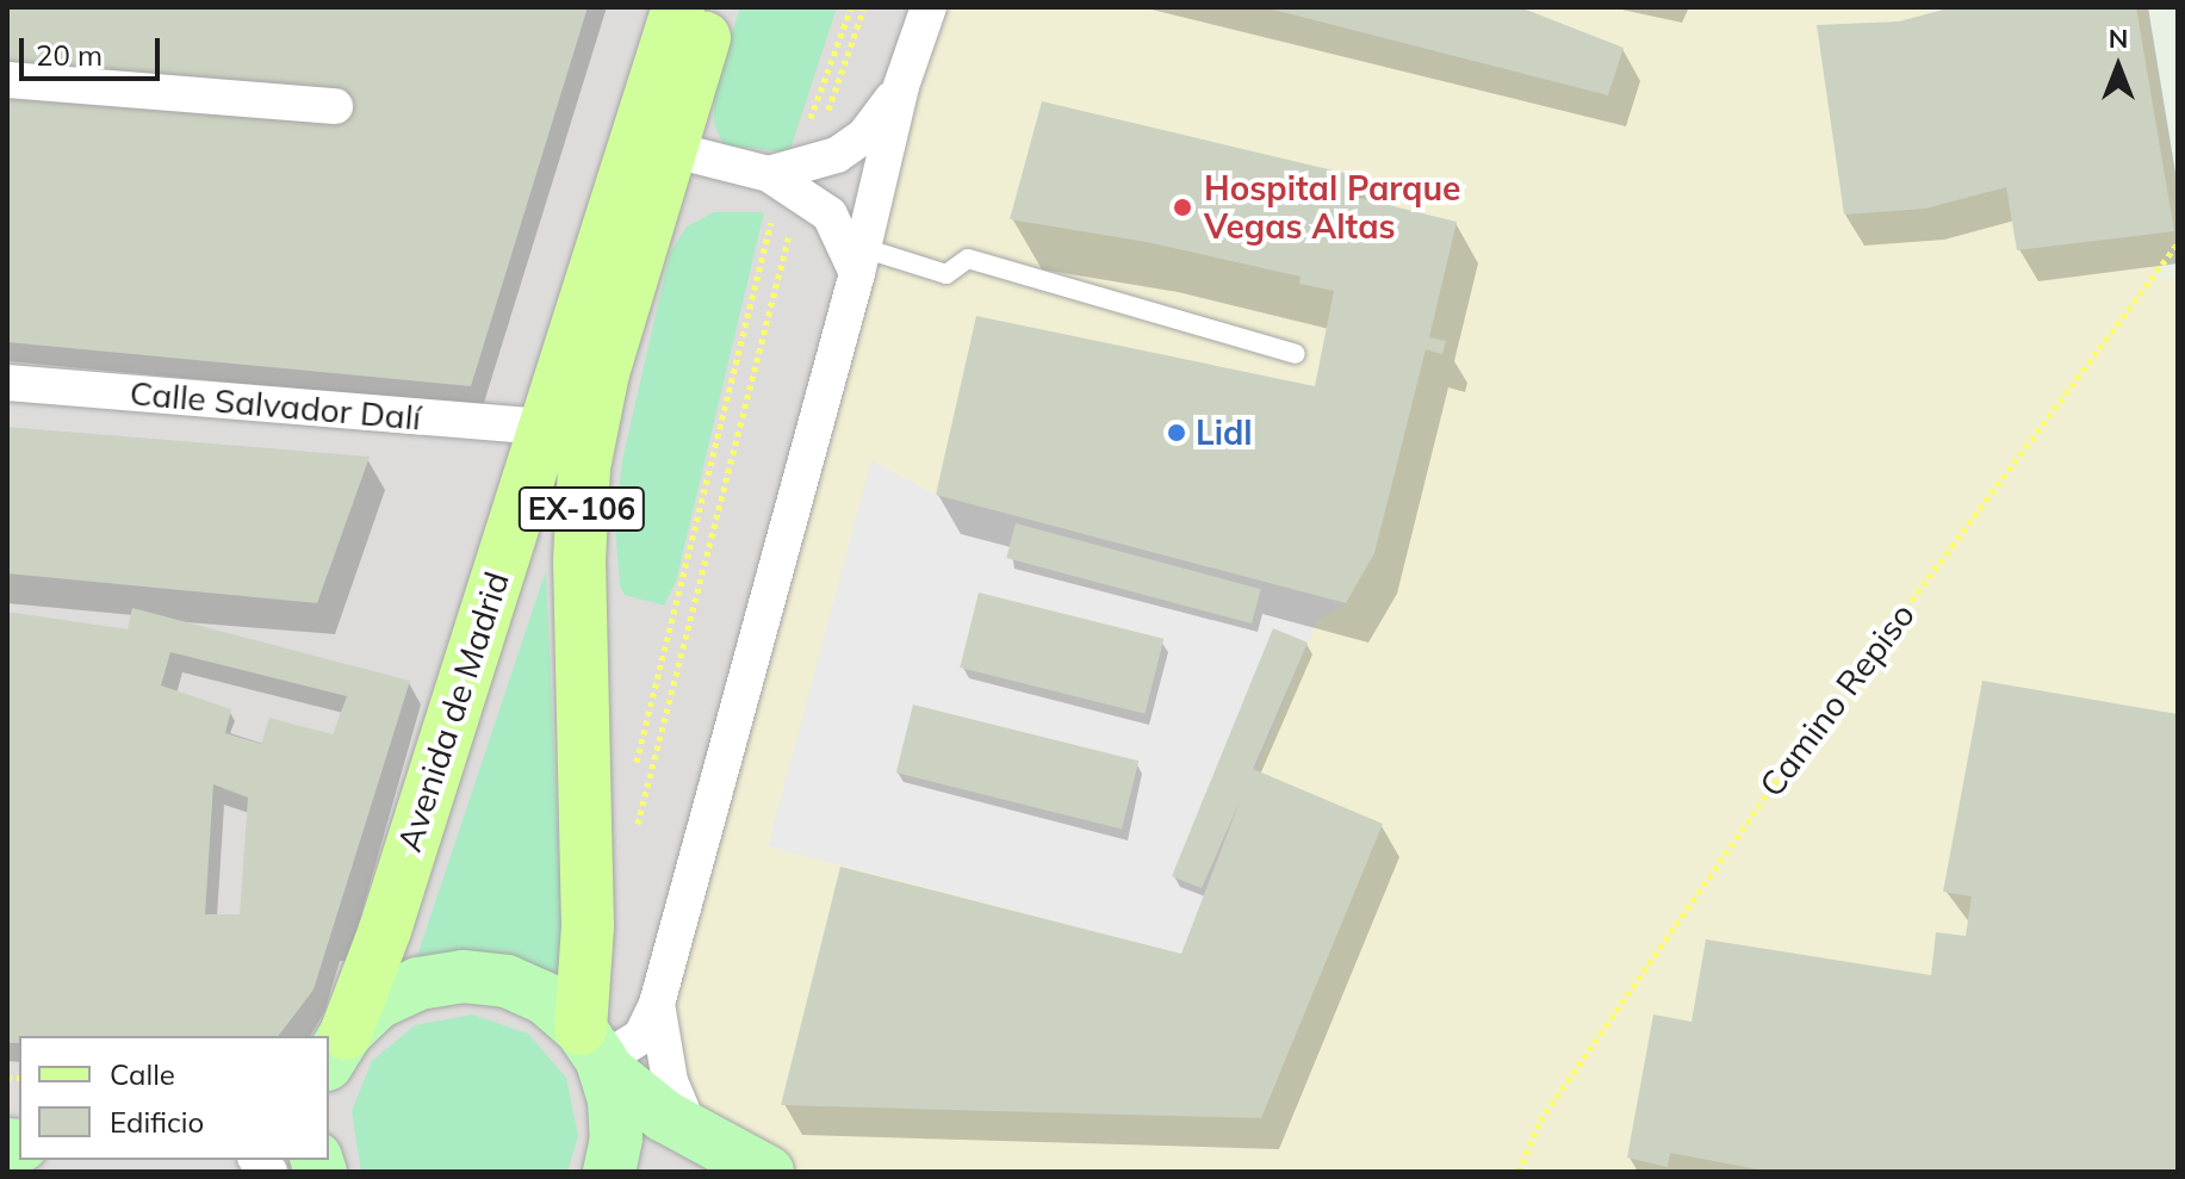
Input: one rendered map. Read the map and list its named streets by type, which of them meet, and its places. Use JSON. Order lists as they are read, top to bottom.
{
  "streets": {
    "main road": ["EX-106", "Avenida de Madrid"],
    "street": ["Calle Salvador Dalí"],
    "path": ["Camino Repiso"]
  },
  "crossings": [
    ["Calle Salvador Dalí", "Avenida de Madrid"]
  ],
  "places": ["Hospital Parque Vegas Altas", "Lidl"],
  "legend": ["Calle", "Edificio"],
  "scale_bar": "20 m",
  "north": "top"
}
